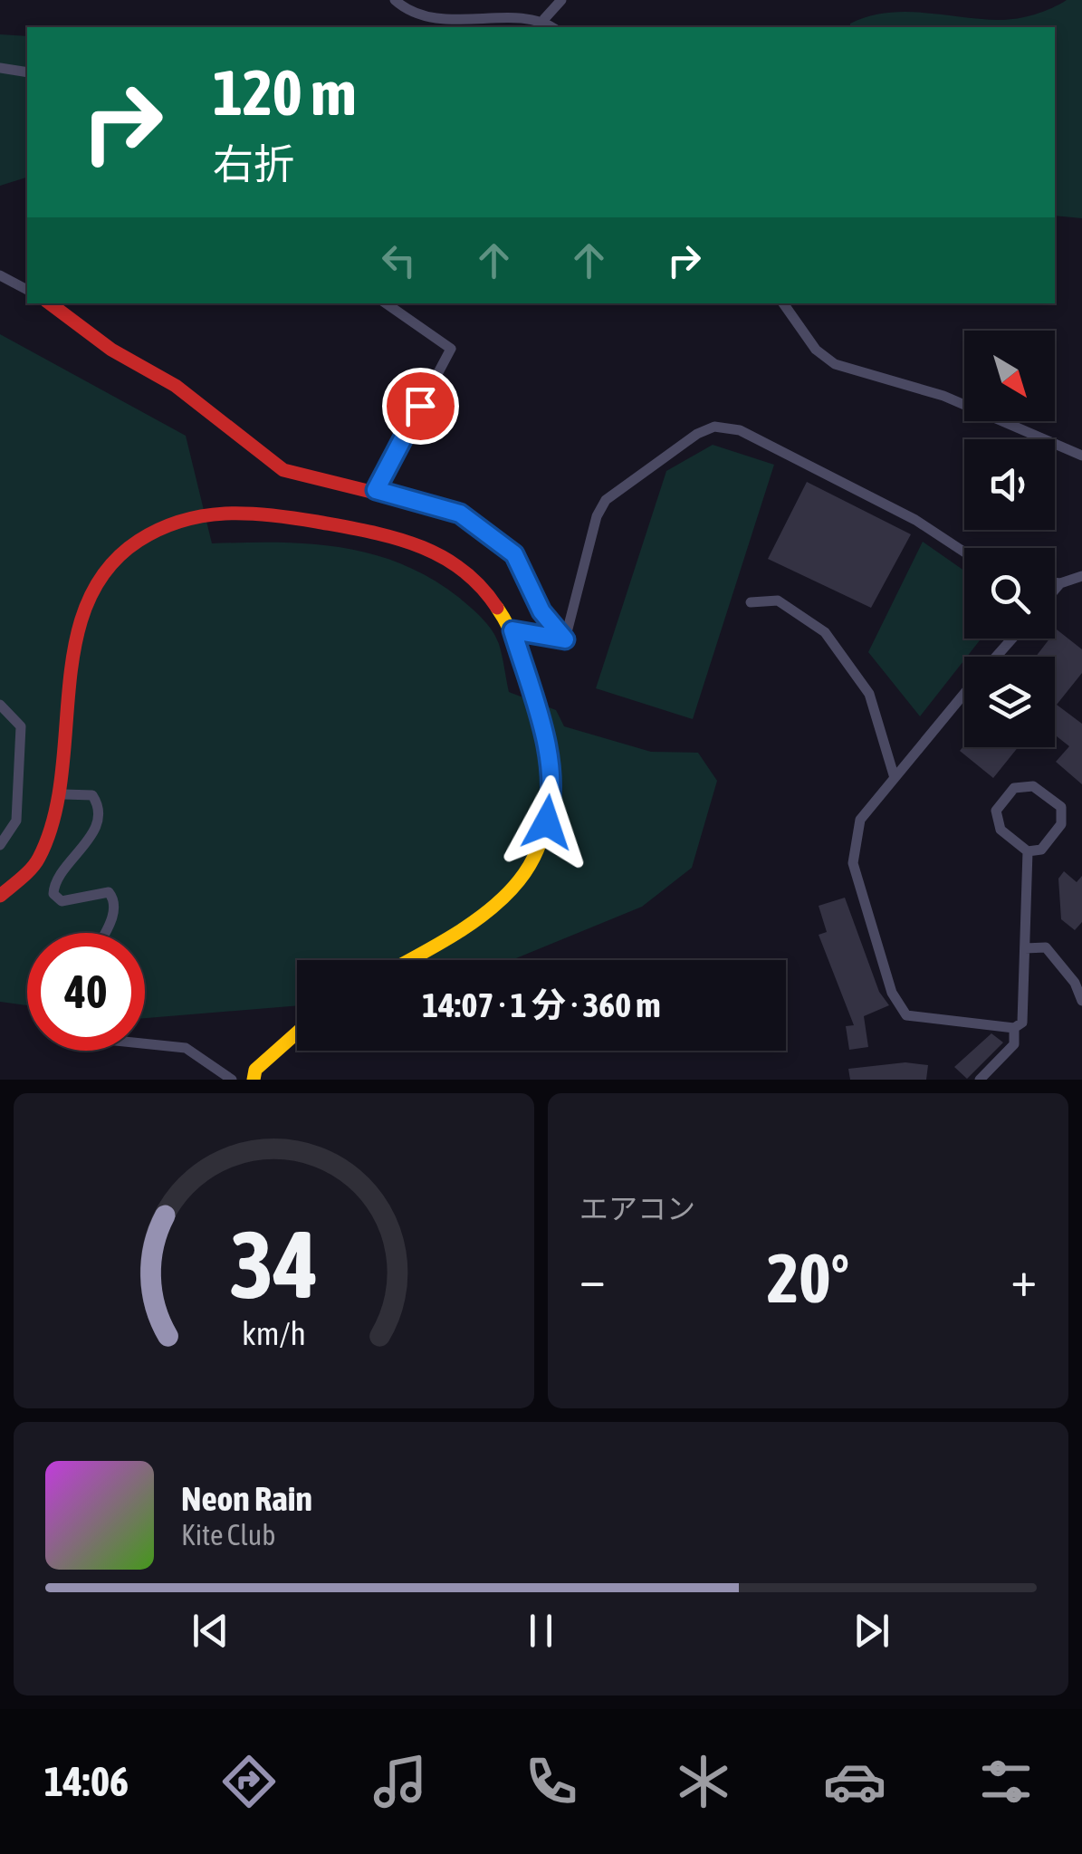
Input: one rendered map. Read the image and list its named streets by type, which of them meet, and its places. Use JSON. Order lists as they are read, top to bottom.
{
  "north": "bottom right",
  "page": {
    "turn": ["120 m", "右折"],
    "limit": "40",
    "trip": "14:07 · 1 分 · 360 m",
    "tile": "エアコン",
    "heat": ["−", "20°", "+"],
    "song": ["Neon Rain", "Kite Club"],
    "tabs": "14:06",
    "gauge": ["34", "km/h"]
  }
}
